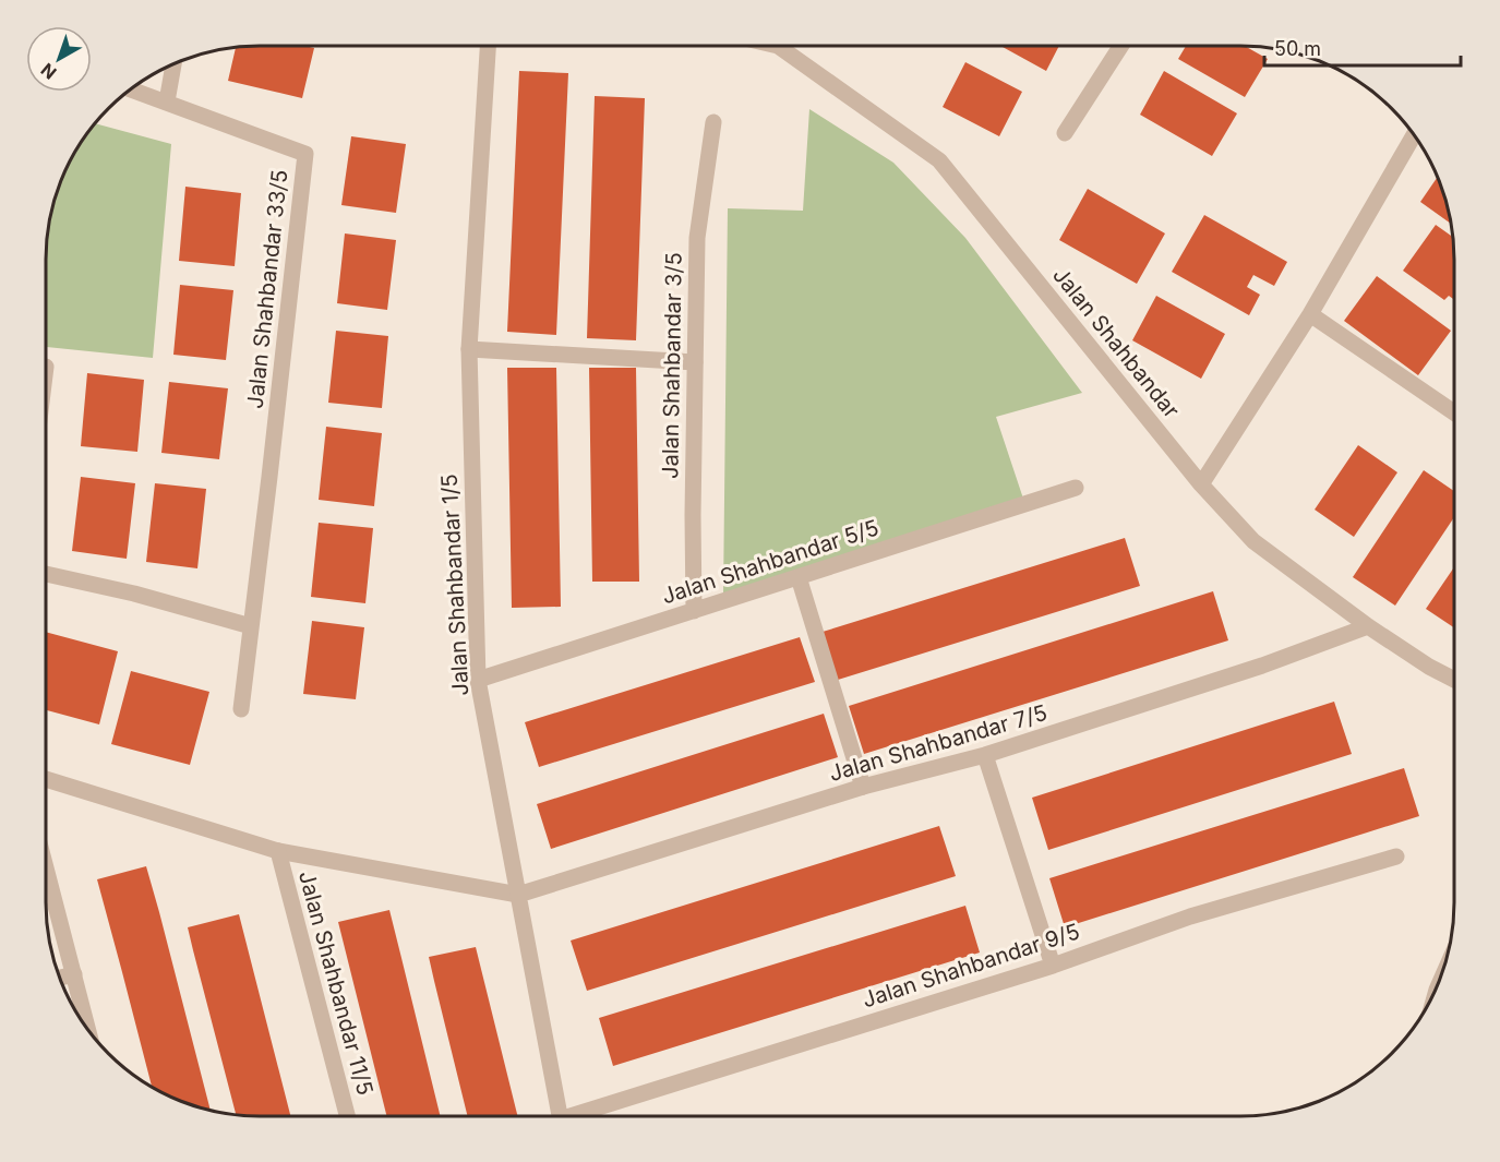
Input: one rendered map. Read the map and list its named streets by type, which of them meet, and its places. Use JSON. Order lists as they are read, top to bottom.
{
  "streets": {
    "street": [
      "Jalan Shahbandar 33/5",
      "Jalan Shahbandar",
      "Jalan Shahbandar 3/5",
      "Jalan Shahbandar 5/5",
      "Jalan Shahbandar 1/5",
      "Jalan Shahbandar 7/5",
      "Jalan Shahbandar 9/5",
      "Jalan Shahbandar 11/5"
    ]
  },
  "crossings": [
    ["Jalan Shahbandar", "Jalan Shahbandar 7/5"],
    ["Jalan Shahbandar 3/5", "Jalan Shahbandar 5/5"],
    ["Jalan Shahbandar 5/5", "Jalan Shahbandar 1/5"],
    ["Jalan Shahbandar 1/5", "Jalan Shahbandar 7/5"]
  ],
  "scale_bar": "50 m",
  "north": "bottom left"
}
